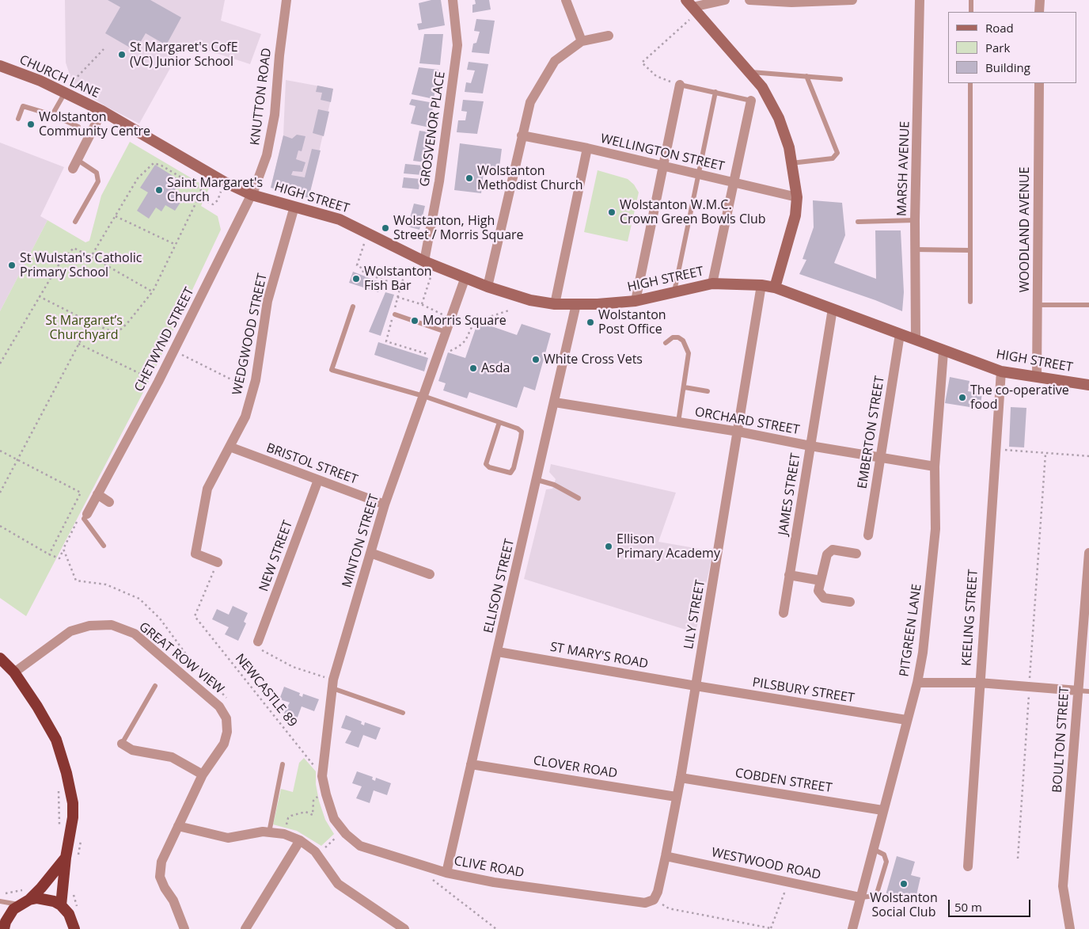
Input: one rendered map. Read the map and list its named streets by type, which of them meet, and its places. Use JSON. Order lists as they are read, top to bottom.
{
  "streets": {
    "main road": ["CHURCH LANE", "HIGH STREET"],
    "street": [
      "KNUTTON ROAD",
      "GROSVENOR PLACE",
      "WELLINGTON STREET",
      "MARSH AVENUE",
      "WOODLAND AVENUE",
      "WEDGWOOD STREET",
      "CHETWYND STREET",
      "ORCHARD STREET",
      "EMBERTON STREET",
      "BRISTOL STREET",
      "JAMES STREET",
      "MINTON STREET",
      "NEW STREET",
      "ELLISON STREET",
      "LILY STREET",
      "KEELING STREET",
      "PITGREEN LANE",
      "ST MARY'S ROAD",
      "GREAT ROW VIEW",
      "PILSBURY STREET",
      "BOULTON STREET",
      "CLOVER ROAD",
      "COBDEN STREET",
      "WESTWOOD ROAD",
      "CLIVE ROAD"
    ],
    "path": ["NEWCASTLE 89"]
  },
  "crossings": [
    ["CHURCH LANE", "KNUTTON ROAD"],
    ["CHURCH LANE", "HIGH STREET"],
    ["CHURCH LANE", "CHETWYND STREET"],
    ["KNUTTON ROAD", "HIGH STREET"],
    ["KNUTTON ROAD", "CHETWYND STREET"],
    ["GROSVENOR PLACE", "HIGH STREET"],
    ["MARSH AVENUE", "HIGH STREET"],
    ["HIGH STREET", "WOODLAND AVENUE"],
    ["HIGH STREET", "WEDGWOOD STREET"],
    ["HIGH STREET", "CHETWYND STREET"],
    ["HIGH STREET", "EMBERTON STREET"],
    ["HIGH STREET", "JAMES STREET"],
    ["HIGH STREET", "MINTON STREET"],
    ["HIGH STREET", "ELLISON STREET"],
    ["HIGH STREET", "LILY STREET"],
    ["HIGH STREET", "KEELING STREET"],
    ["HIGH STREET", "PITGREEN LANE"],
    ["WEDGWOOD STREET", "BRISTOL STREET"],
    ["WEDGWOOD STREET", "NEWCASTLE 89"],
    ["ORCHARD STREET", "EMBERTON STREET"],
    ["ORCHARD STREET", "JAMES STREET"],
    ["ORCHARD STREET", "ELLISON STREET"],
    ["ORCHARD STREET", "LILY STREET"],
    ["ORCHARD STREET", "PITGREEN LANE"],
    ["BRISTOL STREET", "MINTON STREET"],
    ["BRISTOL STREET", "NEW STREET"],
    ["MINTON STREET", "NEWCASTLE 89"],
    ["MINTON STREET", "CLIVE ROAD"],
    ["ELLISON STREET", "ST MARY'S ROAD"],
    ["ELLISON STREET", "CLOVER ROAD"],
    ["ELLISON STREET", "CLIVE ROAD"],
    ["LILY STREET", "ST MARY'S ROAD"],
    ["LILY STREET", "PILSBURY STREET"],
    ["LILY STREET", "CLOVER ROAD"],
    ["LILY STREET", "COBDEN STREET"],
    ["LILY STREET", "WESTWOOD ROAD"],
    ["LILY STREET", "CLIVE ROAD"],
    ["PITGREEN LANE", "PILSBURY STREET"],
    ["PITGREEN LANE", "COBDEN STREET"],
    ["PITGREEN LANE", "WESTWOOD ROAD"],
    ["ST MARY'S ROAD", "PILSBURY STREET"]
  ],
  "parks": ["St Margaret’s Churchyard"],
  "places": [
    "St Margaret's CofE (VC) Junior School",
    "Wolstanton Community Centre",
    "Wolstanton Methodist Church",
    "Saint Margaret's Church",
    "Wolstanton W.M.C. Crown Green Bowls Club",
    "Wolstanton, High Street / Morris Square",
    "St Wulstan's Catholic Primary School",
    "Wolstanton Fish Bar",
    "Morris Square",
    "Wolstanton Post Office",
    "White Cross Vets",
    "Asda",
    "The co-operative food",
    "Ellison Primary Academy",
    "Wolstanton Social Club"
  ],
  "legend": ["Road", "Park", "Building"],
  "scale_bar": "50 m"
}
